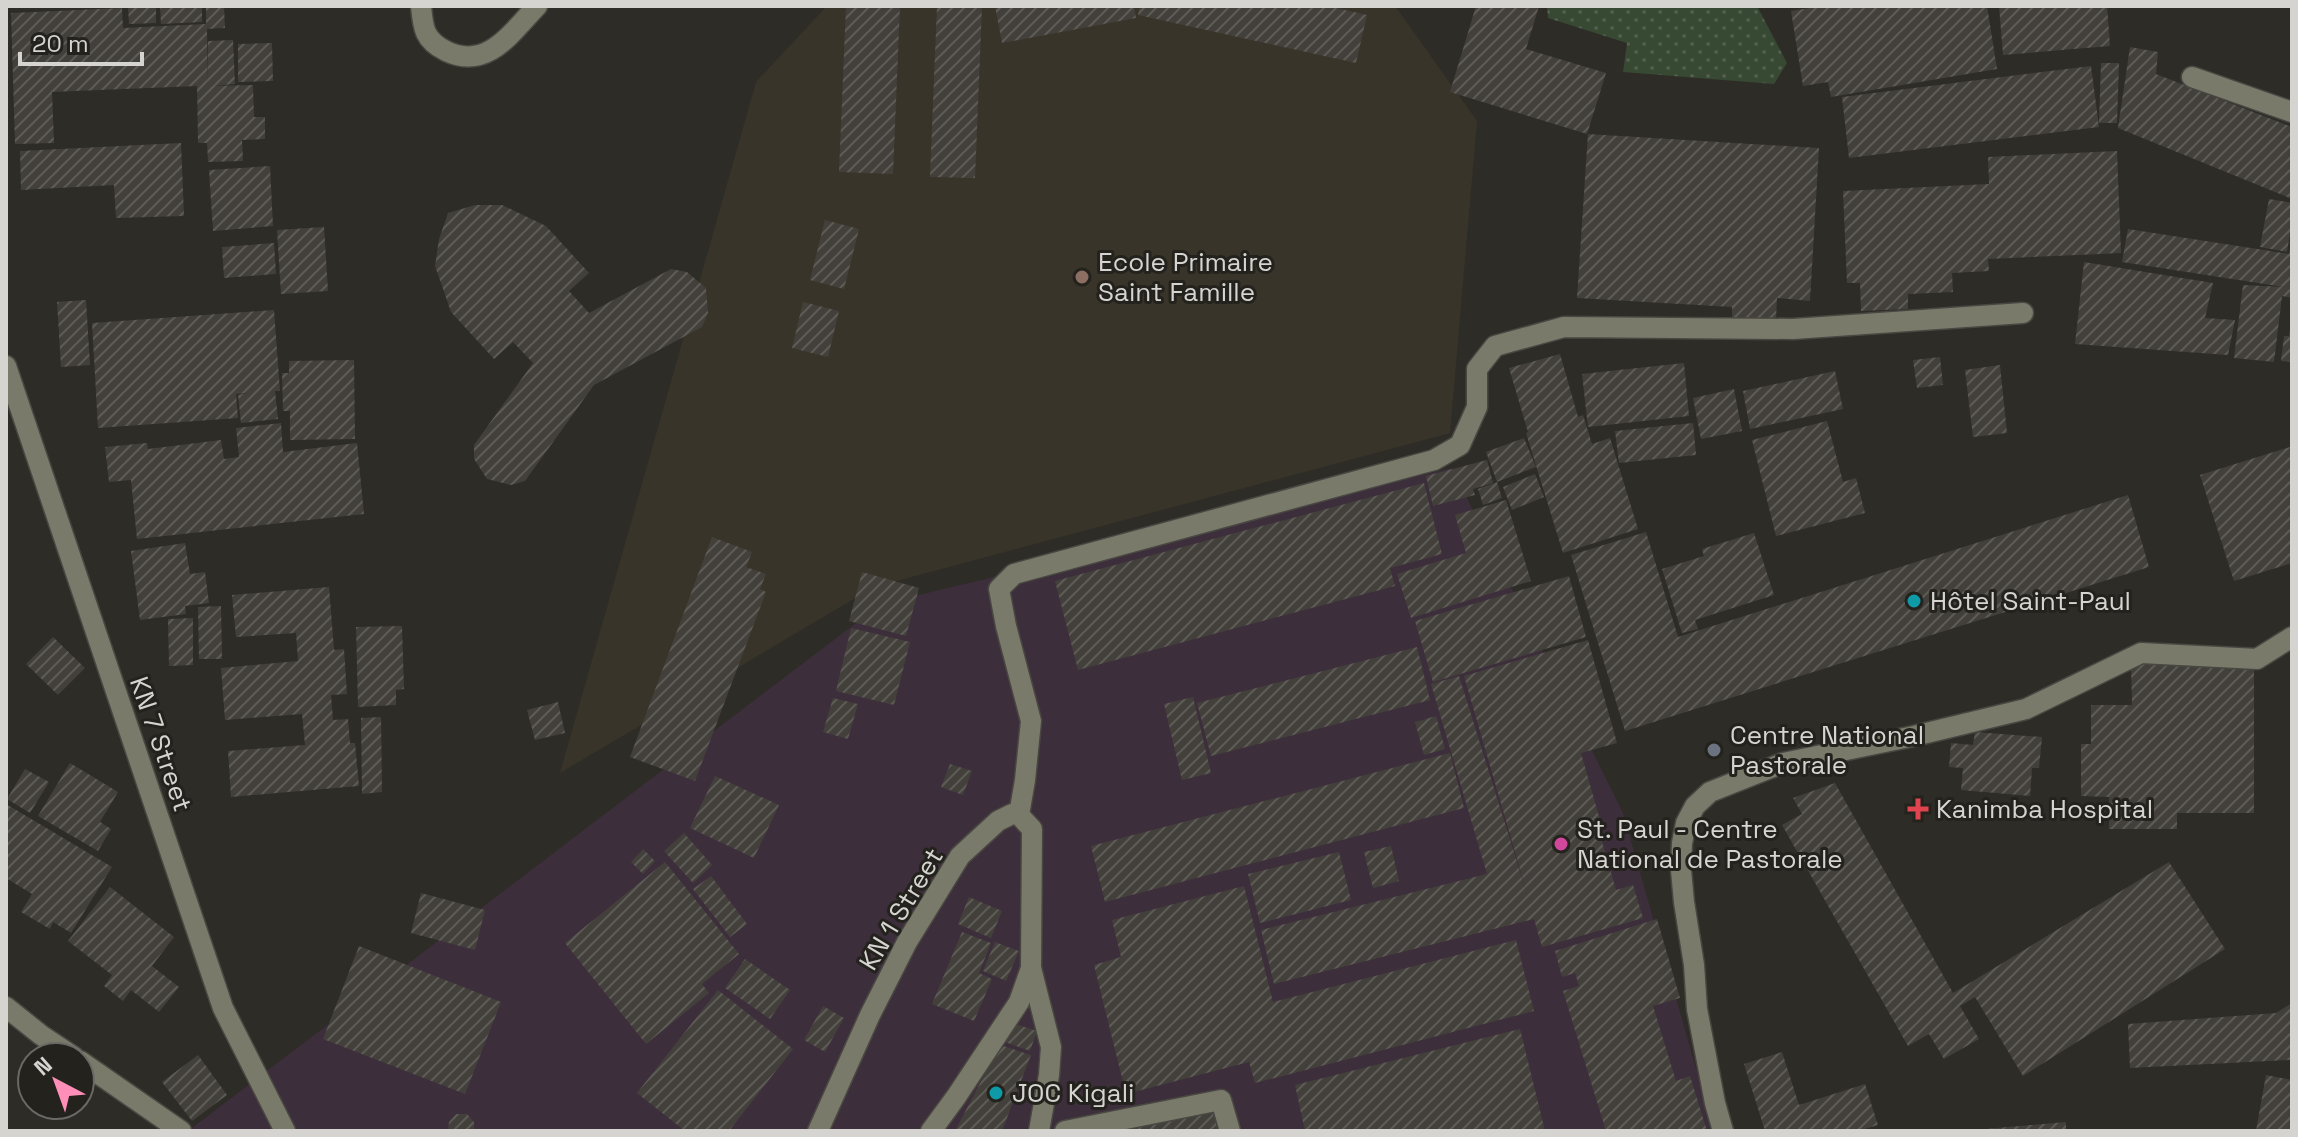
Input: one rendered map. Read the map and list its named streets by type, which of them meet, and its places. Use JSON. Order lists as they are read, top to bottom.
{
  "streets": {
    "street": ["KN 7 Street", "KN 1 Street"]
  },
  "places": {
    "other": [
      "Ecole Primaire Saint Famille",
      "Hôtel Saint-Paul",
      "Centre National Pastorale",
      "St. Paul - Centre National de Pastorale",
      "JOC Kigali"
    ],
    "health": ["Kanimba Hospital"]
  },
  "scale_bar": "20 m",
  "north": "top left"
}
